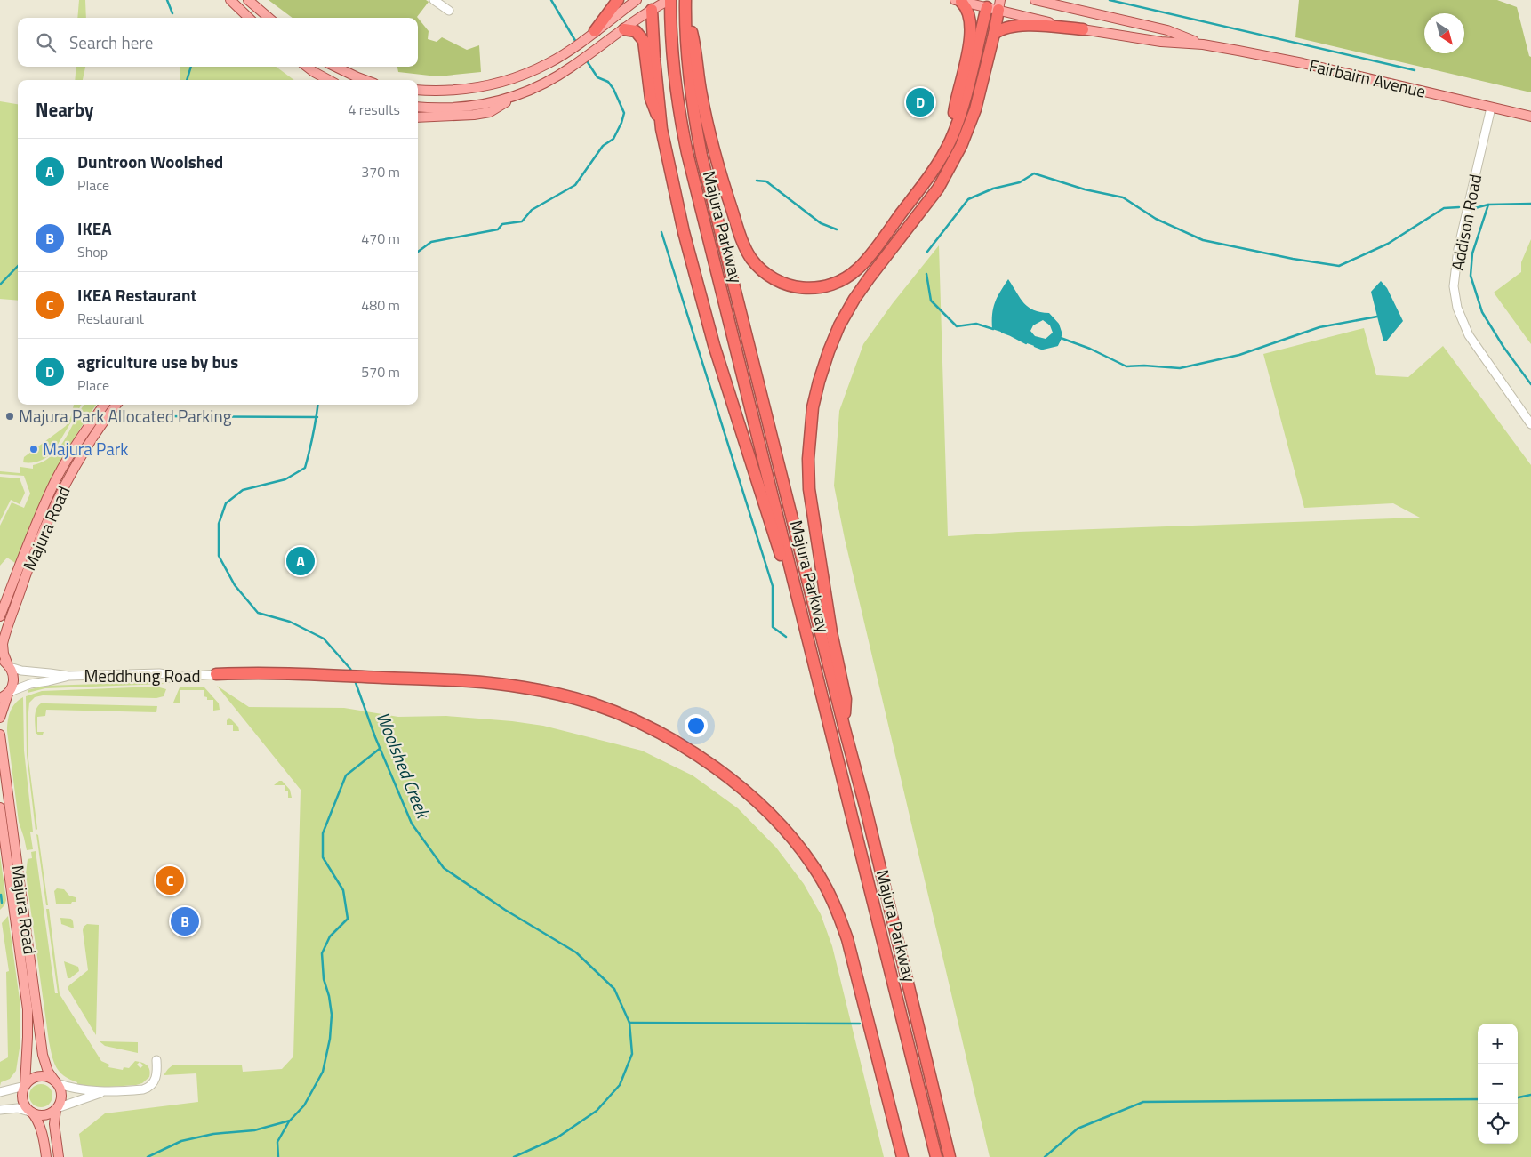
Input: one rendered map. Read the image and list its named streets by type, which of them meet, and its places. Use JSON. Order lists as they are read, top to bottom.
{
  "streets": {
    "highway": ["Majura Parkway"],
    "main road": ["Fairbairn Avenue", "Majura Road"],
    "street": ["Addison Road", "Meddhung Road"]
  },
  "crossings": [
    ["Fairbairn Avenue", "Addison Road"],
    ["Majura Road", "Meddhung Road"]
  ],
  "water": ["Woolshed Creek"],
  "places": ["Majura Park Allocated Parking", "Majura Park"],
  "north": "bottom right",
  "page": {
    "search": "Search here",
    "heading": ["Nearby", "4 results"],
    "pins": [
      "D",
      "A",
      "C",
      "B"
    ],
    "list": [
      {
        "mark": "A",
        "name": "Duntroon Woolshed",
        "note": "Place",
        "value": "370 m"
      },
      {
        "mark": "B",
        "name": "IKEA",
        "note": "Shop",
        "value": "470 m"
      },
      {
        "mark": "C",
        "name": "IKEA Restaurant",
        "note": "Restaurant",
        "value": "480 m"
      },
      {
        "mark": "D",
        "name": "agriculture use by bus",
        "note": "Place",
        "value": "570 m"
      }
    ],
    "map_buttons": ["+", "−"]
  }
}
